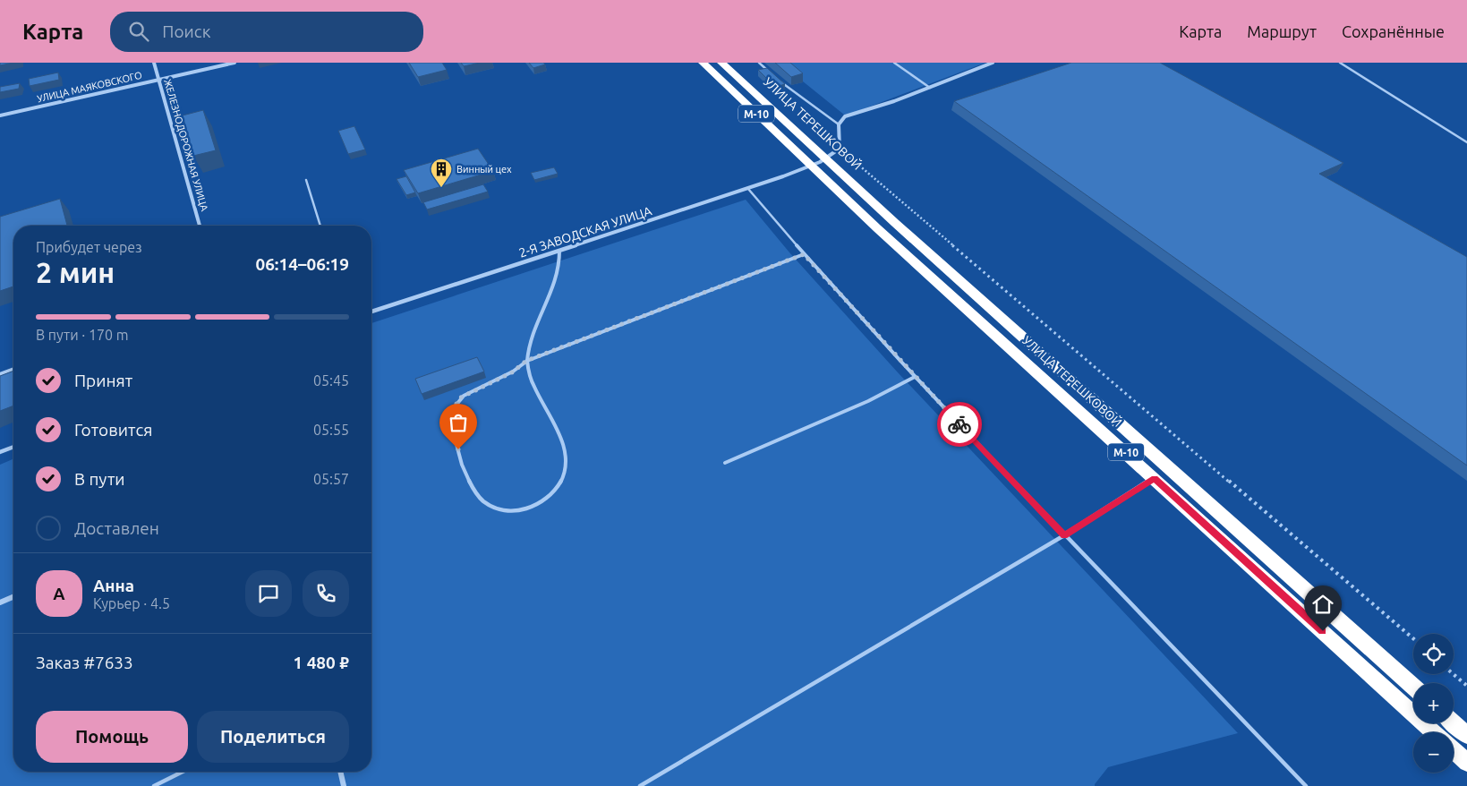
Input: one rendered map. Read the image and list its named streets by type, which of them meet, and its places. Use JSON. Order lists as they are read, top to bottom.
{
  "streets": {
    "highway": ["М-10", "УЛИЦА ТЕРЕШКОВОЙ"],
    "street": ["УЛИЦА МАЯКОВСКОГО", "ЖЕЛЕЗНОДОРОЖНАЯ УЛИЦА", "2-Я ЗАВОДСКАЯ УЛИЦА"]
  },
  "crossings": [
    ["УЛИЦА МАЯКОВСКОГО", "ЖЕЛЕЗНОДОРОЖНАЯ УЛИЦА"],
    ["УЛИЦА ТЕРЕШКОВОЙ", "2-Я ЗАВОДСКАЯ УЛИЦА"]
  ],
  "places": {
    "building": ["Винный цех"]
  },
  "page": {
    "header": "Карта",
    "search": "Поиск",
    "nav": ["Карта", "Маршрут", "Сохранённые"],
    "heading": ["2 мин", "Прибудет через", "06:14–06:19"],
    "panel": [
      "Анна",
      "Курьер · 4.5",
      "Заказ #7633",
      "1 480 ₽"
    ],
    "bar": "В пути · 170 m",
    "list": [
      ["Принят", "05:45"],
      ["Готовится", "05:55"],
      ["В пути", "05:57"],
      "Доставлен"
    ],
    "round": "А",
    "map_buttons": ["+", "−"],
    "buttons": ["Помощь", "Поделиться"]
  }
}
